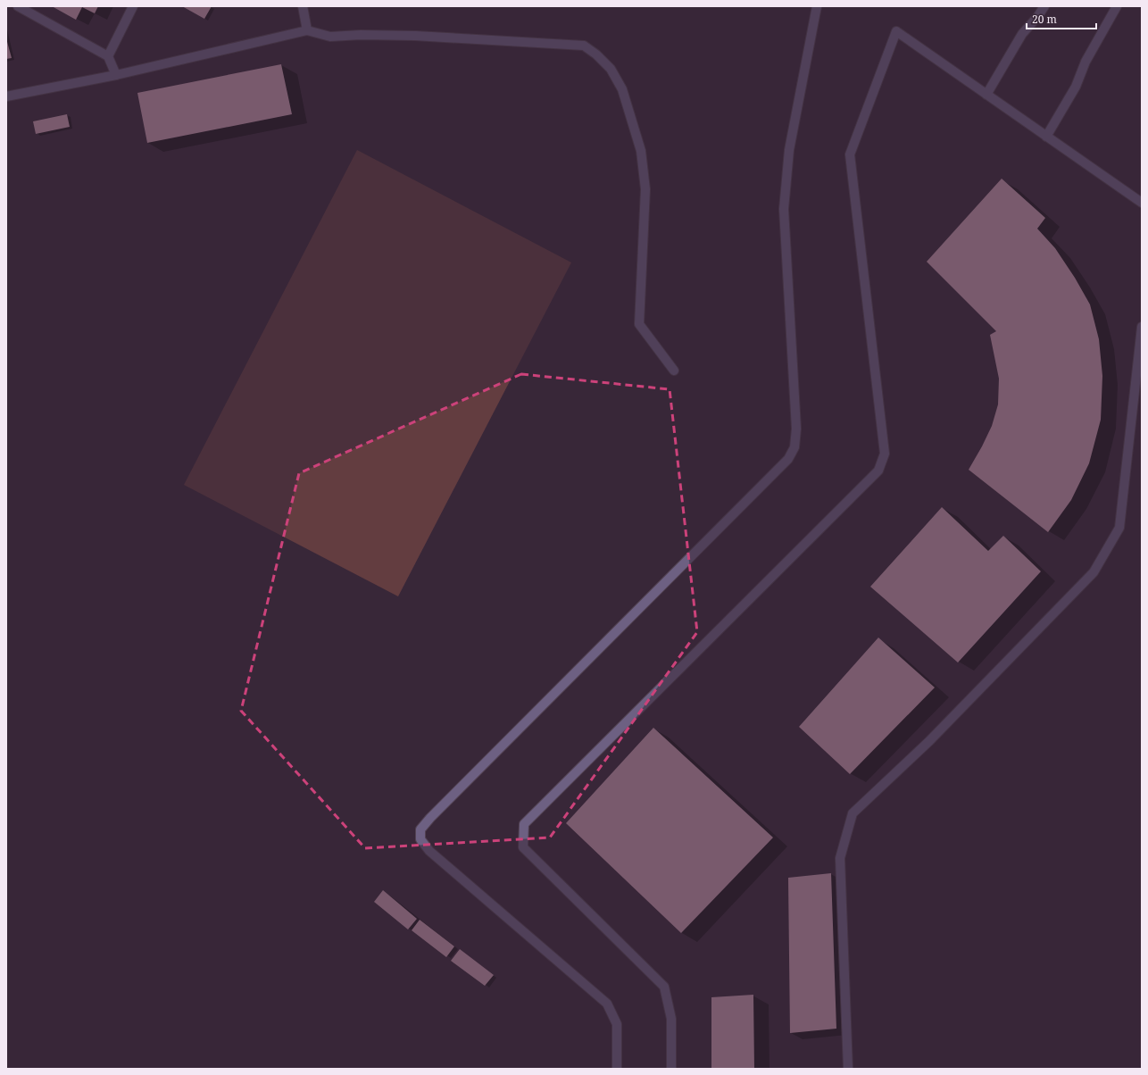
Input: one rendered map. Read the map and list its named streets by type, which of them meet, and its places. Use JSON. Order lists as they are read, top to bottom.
{
  "scale_bar": "20 m"
}
